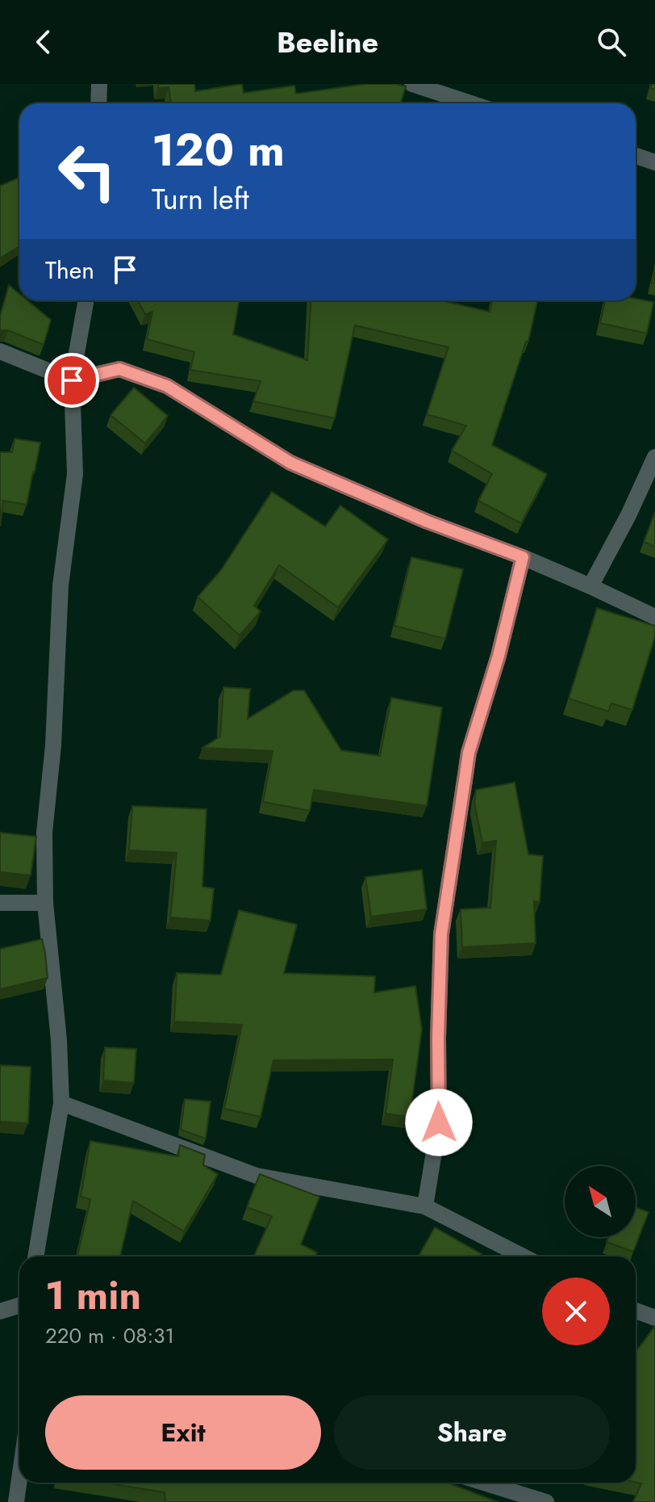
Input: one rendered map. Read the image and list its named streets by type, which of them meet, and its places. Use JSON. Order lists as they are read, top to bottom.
{
  "north": "top left",
  "page": {
    "header": "Beeline",
    "turn": ["120 m", "Turn left"],
    "then": "Then",
    "heading": ["1 min", "220 m · 08:31"],
    "buttons": ["Exit", "Share"]
  }
}
